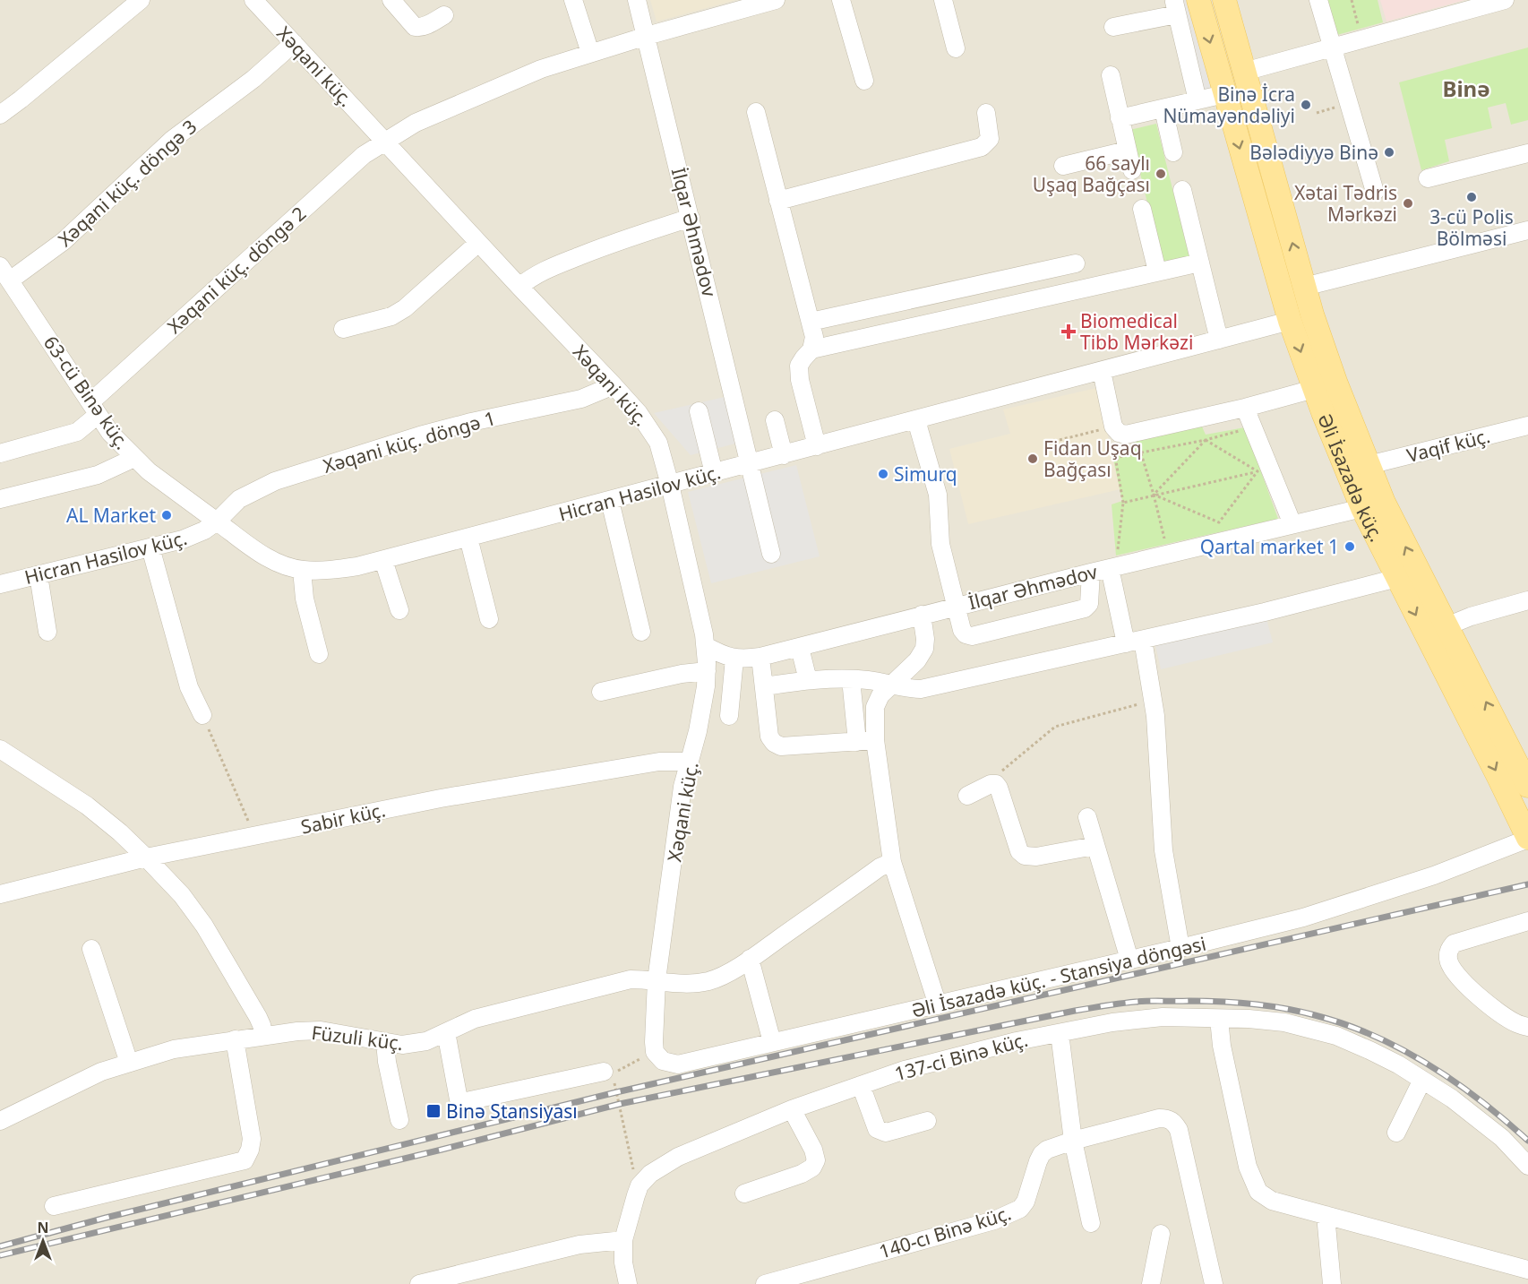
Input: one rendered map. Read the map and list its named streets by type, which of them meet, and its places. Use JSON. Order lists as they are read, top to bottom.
{
  "streets": {
    "main road": ["Əli İsazadə küç."],
    "street": [
      "Xəqani küç.",
      "Xəqani küç. döngə 3",
      "İlqar Əhmədov",
      "Xəqani küç. döngə 2",
      "63-cü Binə küç.",
      "Xəqani küç. döngə 1",
      "Vaqif küç.",
      "Hicran Hasilov küç.",
      "Sabir küç.",
      "Əli İsazadə küç. - Stansiya döngəsi",
      "Füzuli küç.",
      "137-ci Binə küç.",
      "140-cı Binə küç."
    ]
  },
  "crossings": [
    ["Xəqani küç.", "Xəqani küç. döngə 3"],
    ["Xəqani küç.", "İlqar Əhmədov"],
    ["Xəqani küç.", "Xəqani küç. döngə 2"],
    ["Xəqani küç.", "Xəqani küç. döngə 1"],
    ["Xəqani küç.", "Hicran Hasilov küç."],
    ["Xəqani küç.", "Sabir küç."],
    ["Xəqani küç.", "Füzuli küç."],
    ["Xəqani küç. döngə 3", "63-cü Binə küç."],
    ["İlqar Əhmədov", "Xəqani küç. döngə 2"],
    ["İlqar Əhmədov", "Əli İsazadə küç."],
    ["İlqar Əhmədov", "Hicran Hasilov küç."],
    ["Xəqani küç. döngə 2", "63-cü Binə küç."],
    ["63-cü Binə küç.", "Xəqani küç. döngə 1"],
    ["63-cü Binə küç.", "Hicran Hasilov küç."],
    ["Xəqani küç. döngə 1", "Hicran Hasilov küç."],
    ["Vaqif küç.", "Əli İsazadə küç."],
    ["Əli İsazadə küç.", "Hicran Hasilov küç."],
    ["Əli İsazadə küç.", "Əli İsazadə küç. - Stansiya döngəsi"]
  ],
  "districts": ["Binə"],
  "places": {
    "other": [
      "Binǝ İcra Nümayəndəliyi",
      "Bələdiyyə Binə",
      "66 saylı Uşaq Bağçası",
      "3-cü Polis Bölməsi",
      "Xətai Tədris Mərkəzi",
      "Fidan Uşaq Bağçası",
      "Simurq",
      "AL Market",
      "Qartal market 1"
    ],
    "health": ["Biomedical Tibb Mərkəzi"],
    "transit": ["Binǝ Stansiyası"]
  },
  "north": "top"
}
